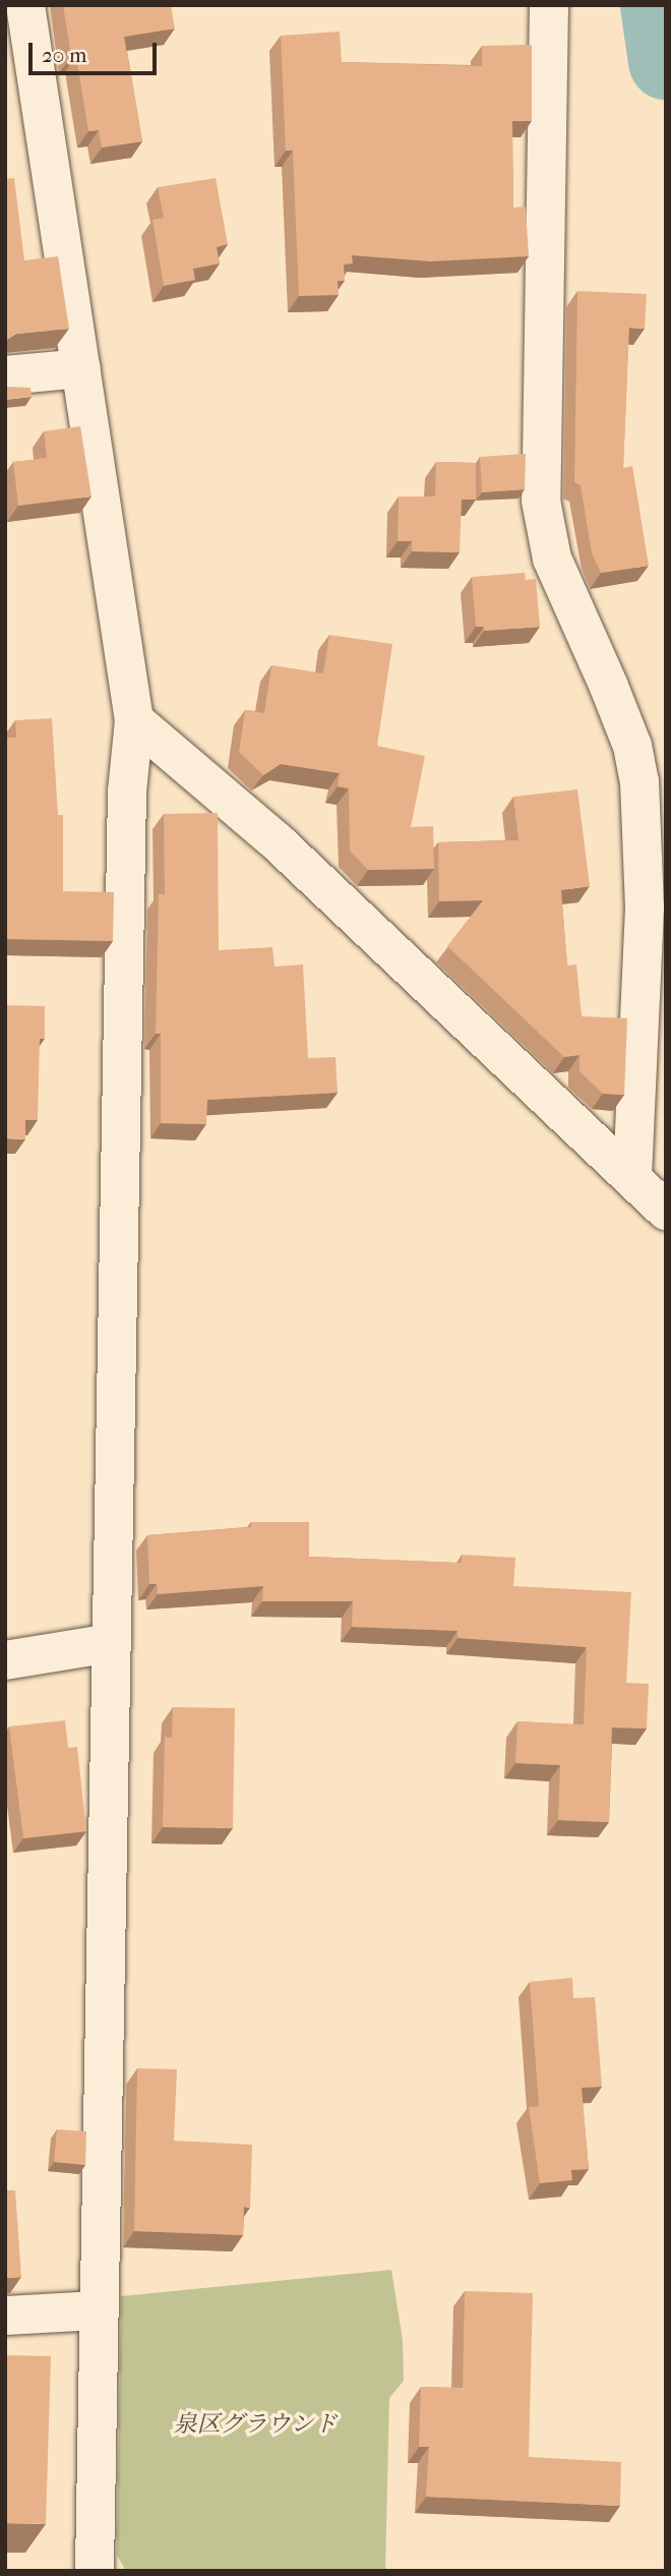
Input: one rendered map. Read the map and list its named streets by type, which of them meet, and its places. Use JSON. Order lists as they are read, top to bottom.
{
  "parks": ["泉区グラウンド"],
  "scale_bar": "20 m"
}
